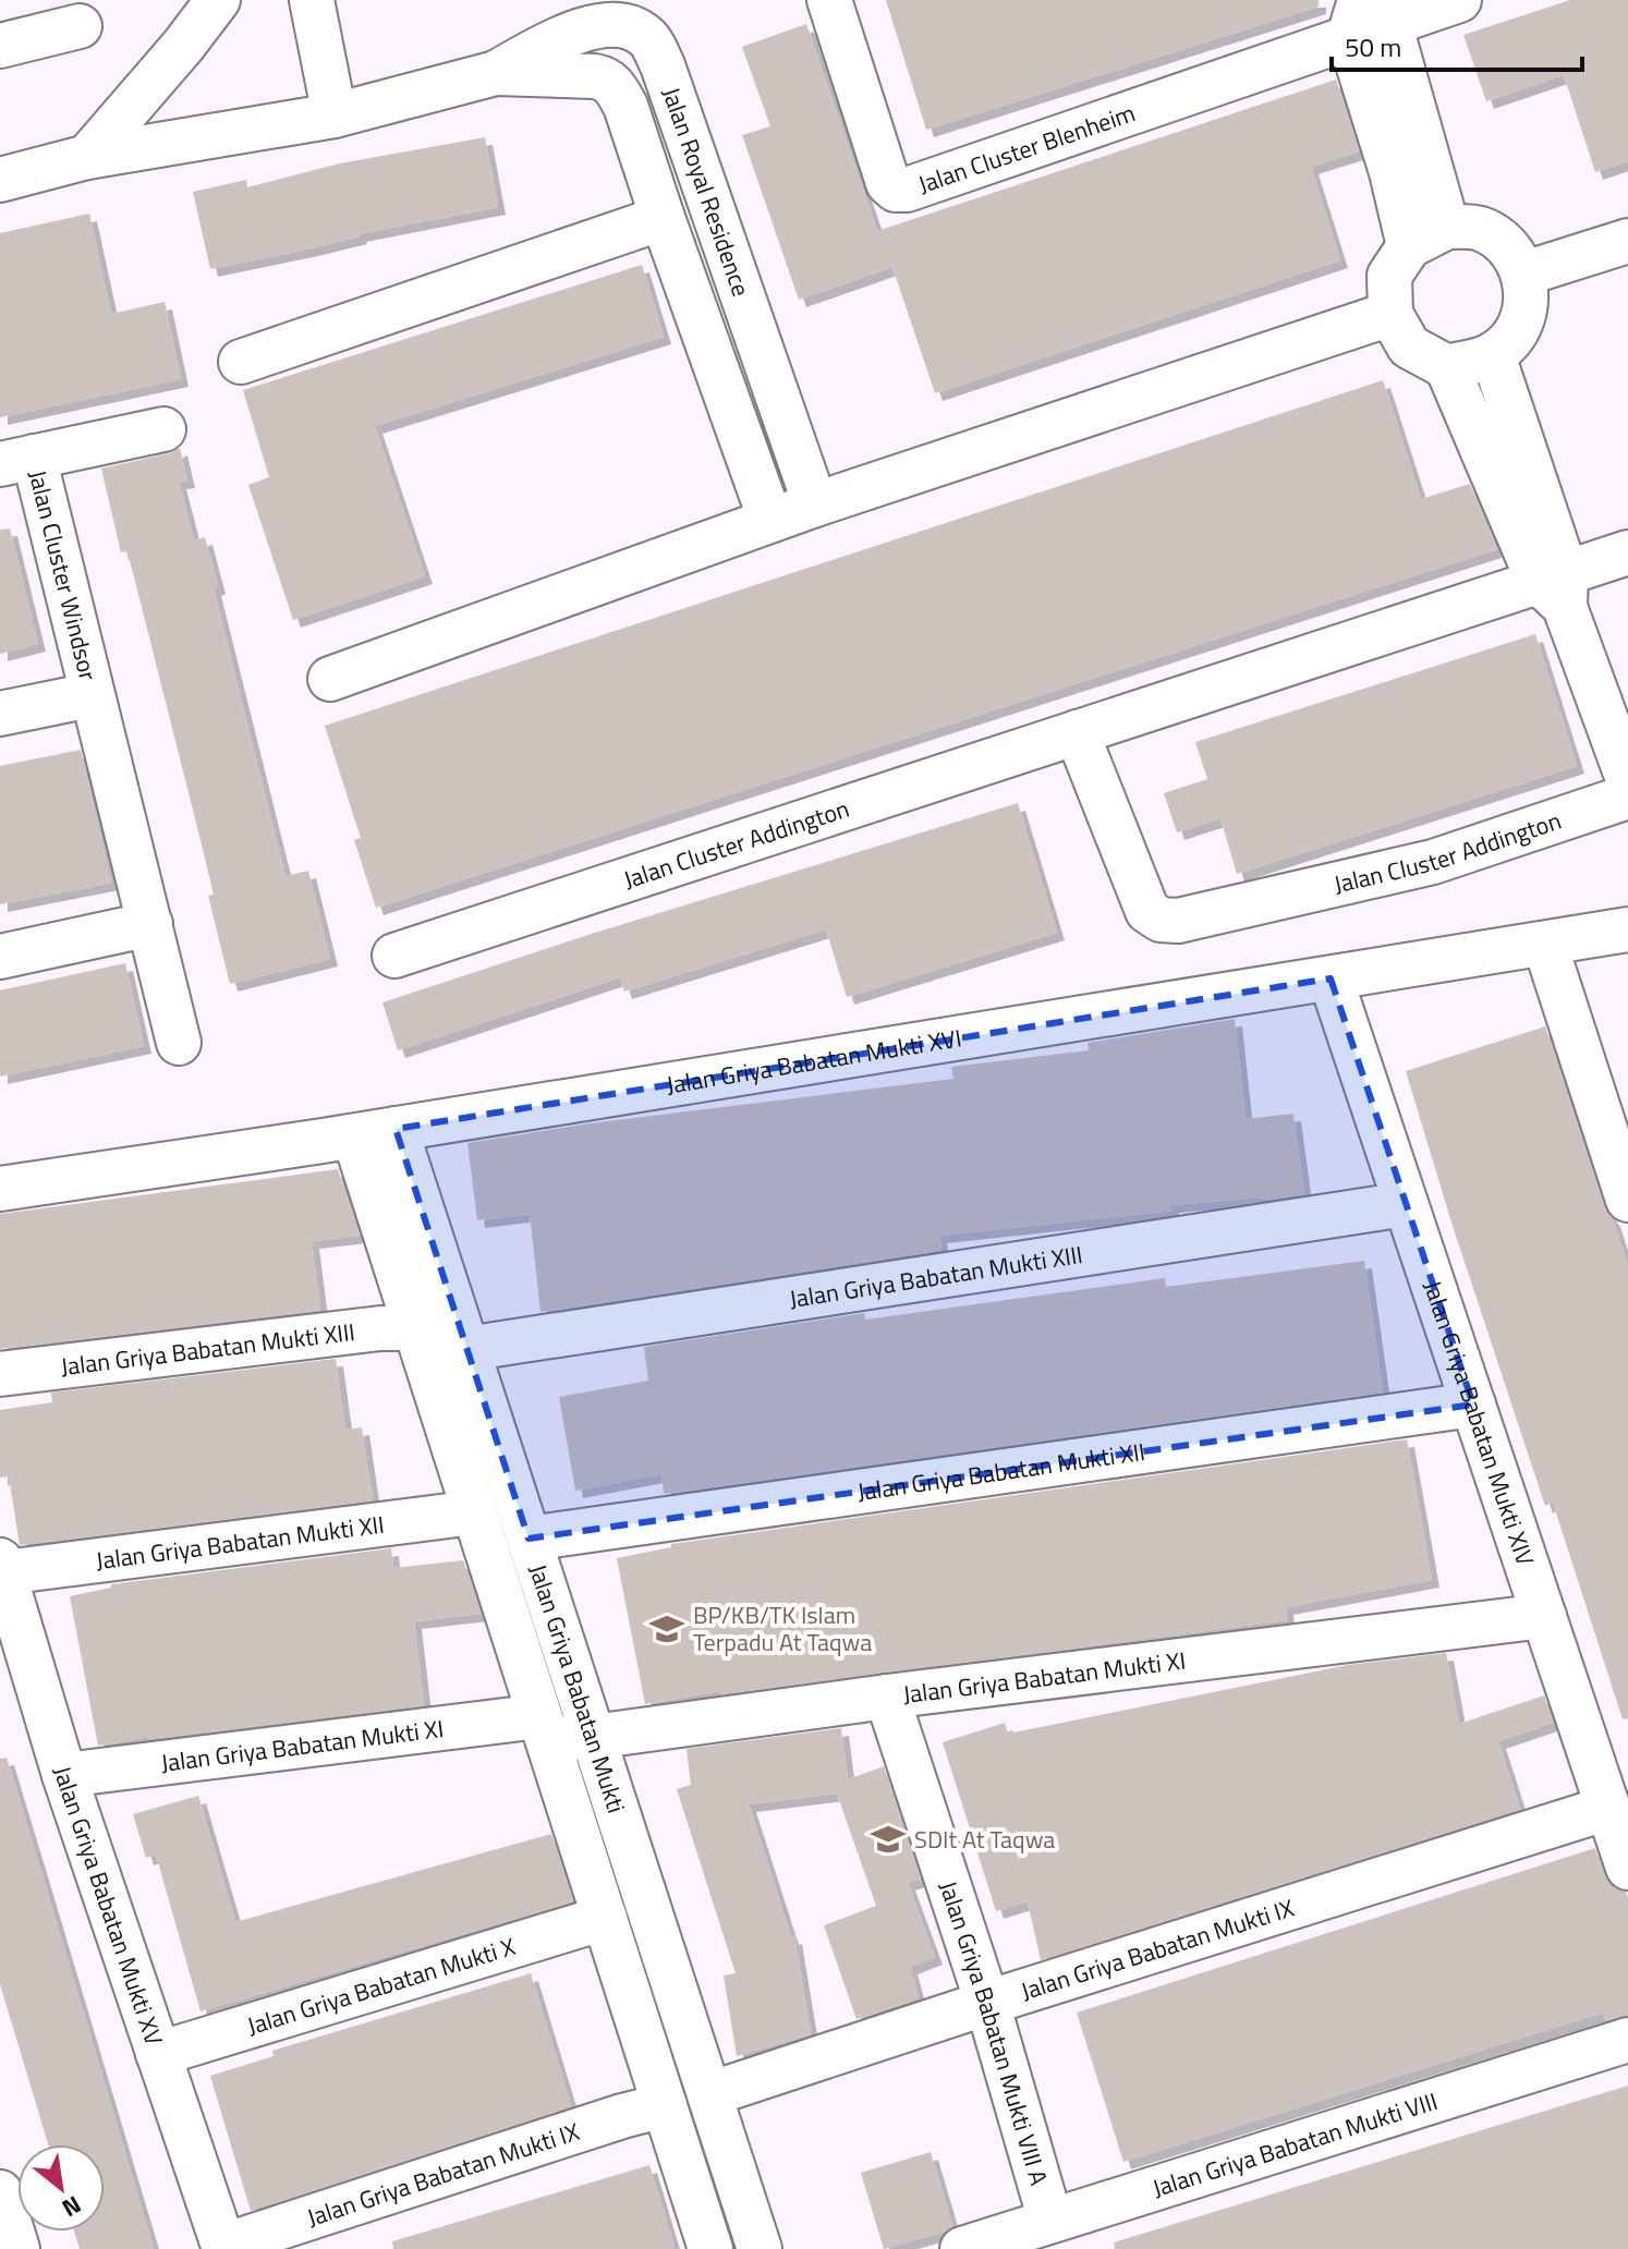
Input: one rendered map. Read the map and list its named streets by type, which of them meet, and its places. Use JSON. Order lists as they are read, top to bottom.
{
  "streets": {
    "street": [
      "Jalan Cluster Blenheim",
      "Jalan Royal Residence",
      "Jalan Cluster Windsor",
      "Jalan Cluster Addington",
      "Jalan Griya Babatan Mukti XVI",
      "Jalan Griya Babatan Mukti XIII",
      "Jalan Griya Babatan Mukti XIV",
      "Jalan Griya Babatan Mukti XII",
      "Jalan Griya Babatan Mukti XI",
      "Jalan Griya Babatan Mukti",
      "Jalan Griya Babatan Mukti XV",
      "Jalan Griya Babatan Mukti IX",
      "Jalan Griya Babatan Mukti X",
      "Jalan Griya Babatan Mukti VIII A",
      "Jalan Griya Babatan Mukti VIII"
    ]
  },
  "crossings": [
    ["Jalan Griya Babatan Mukti XVI", "Jalan Griya Babatan Mukti XIV"],
    ["Jalan Griya Babatan Mukti XVI", "Jalan Griya Babatan Mukti"],
    ["Jalan Griya Babatan Mukti XIII", "Jalan Griya Babatan Mukti XIV"],
    ["Jalan Griya Babatan Mukti XIII", "Jalan Griya Babatan Mukti"],
    ["Jalan Griya Babatan Mukti XIV", "Jalan Griya Babatan Mukti XII"],
    ["Jalan Griya Babatan Mukti XIV", "Jalan Griya Babatan Mukti XI"],
    ["Jalan Griya Babatan Mukti XIV", "Jalan Griya Babatan Mukti IX"],
    ["Jalan Griya Babatan Mukti XII", "Jalan Griya Babatan Mukti"],
    ["Jalan Griya Babatan Mukti XII", "Jalan Griya Babatan Mukti XV"],
    ["Jalan Griya Babatan Mukti XI", "Jalan Griya Babatan Mukti"],
    ["Jalan Griya Babatan Mukti XI", "Jalan Griya Babatan Mukti XV"],
    ["Jalan Griya Babatan Mukti XI", "Jalan Griya Babatan Mukti VIII A"],
    ["Jalan Griya Babatan Mukti", "Jalan Griya Babatan Mukti IX"],
    ["Jalan Griya Babatan Mukti", "Jalan Griya Babatan Mukti X"],
    ["Jalan Griya Babatan Mukti XV", "Jalan Griya Babatan Mukti IX"],
    ["Jalan Griya Babatan Mukti XV", "Jalan Griya Babatan Mukti X"],
    ["Jalan Griya Babatan Mukti IX", "Jalan Griya Babatan Mukti VIII A"],
    ["Jalan Griya Babatan Mukti VIII A", "Jalan Griya Babatan Mukti VIII"]
  ],
  "places": {
    "school or university": ["BP/KB/TK Islam Terpadu At Taqwa", "SDIt At Taqwa"]
  },
  "scale_bar": "50 m",
  "north": "bottom right"
}
